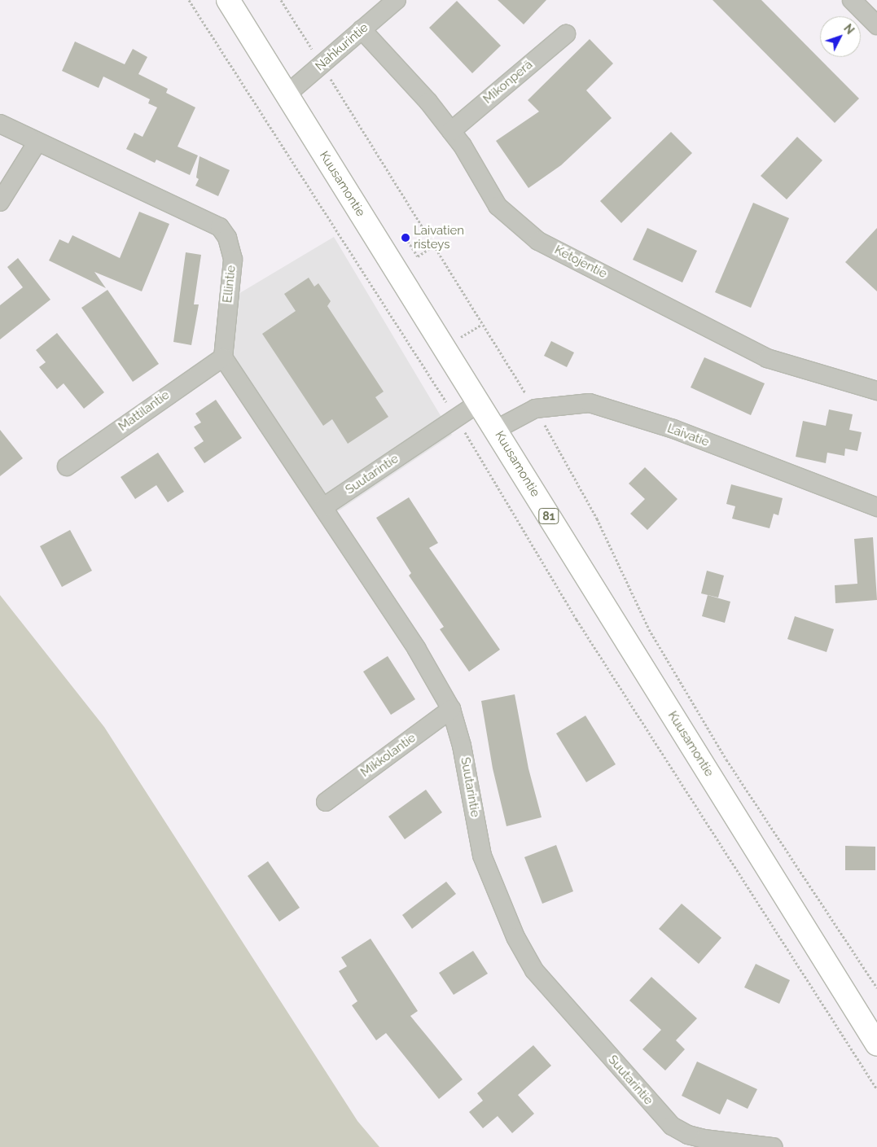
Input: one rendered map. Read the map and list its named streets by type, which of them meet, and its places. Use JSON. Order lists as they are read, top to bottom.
{
  "streets": {
    "main road": ["Kuusamontie", "81"],
    "street": [
      "Nahkurintie",
      "Mikonperä",
      "Ketojentie",
      "Ellintie",
      "Mattilantie",
      "Laivatie",
      "Suutarintie",
      "Mikkolantie"
    ]
  },
  "crossings": [
    ["Nahkurintie", "Kuusamontie"],
    ["Nahkurintie", "Ketojentie"],
    ["Mikonperä", "Ketojentie"],
    ["Kuusamontie", "Laivatie"],
    ["Kuusamontie", "Suutarintie"],
    ["Ellintie", "Mattilantie"],
    ["Suutarintie", "Mikkolantie"]
  ],
  "places": ["Laivatien risteys"],
  "north": "top right"
}
